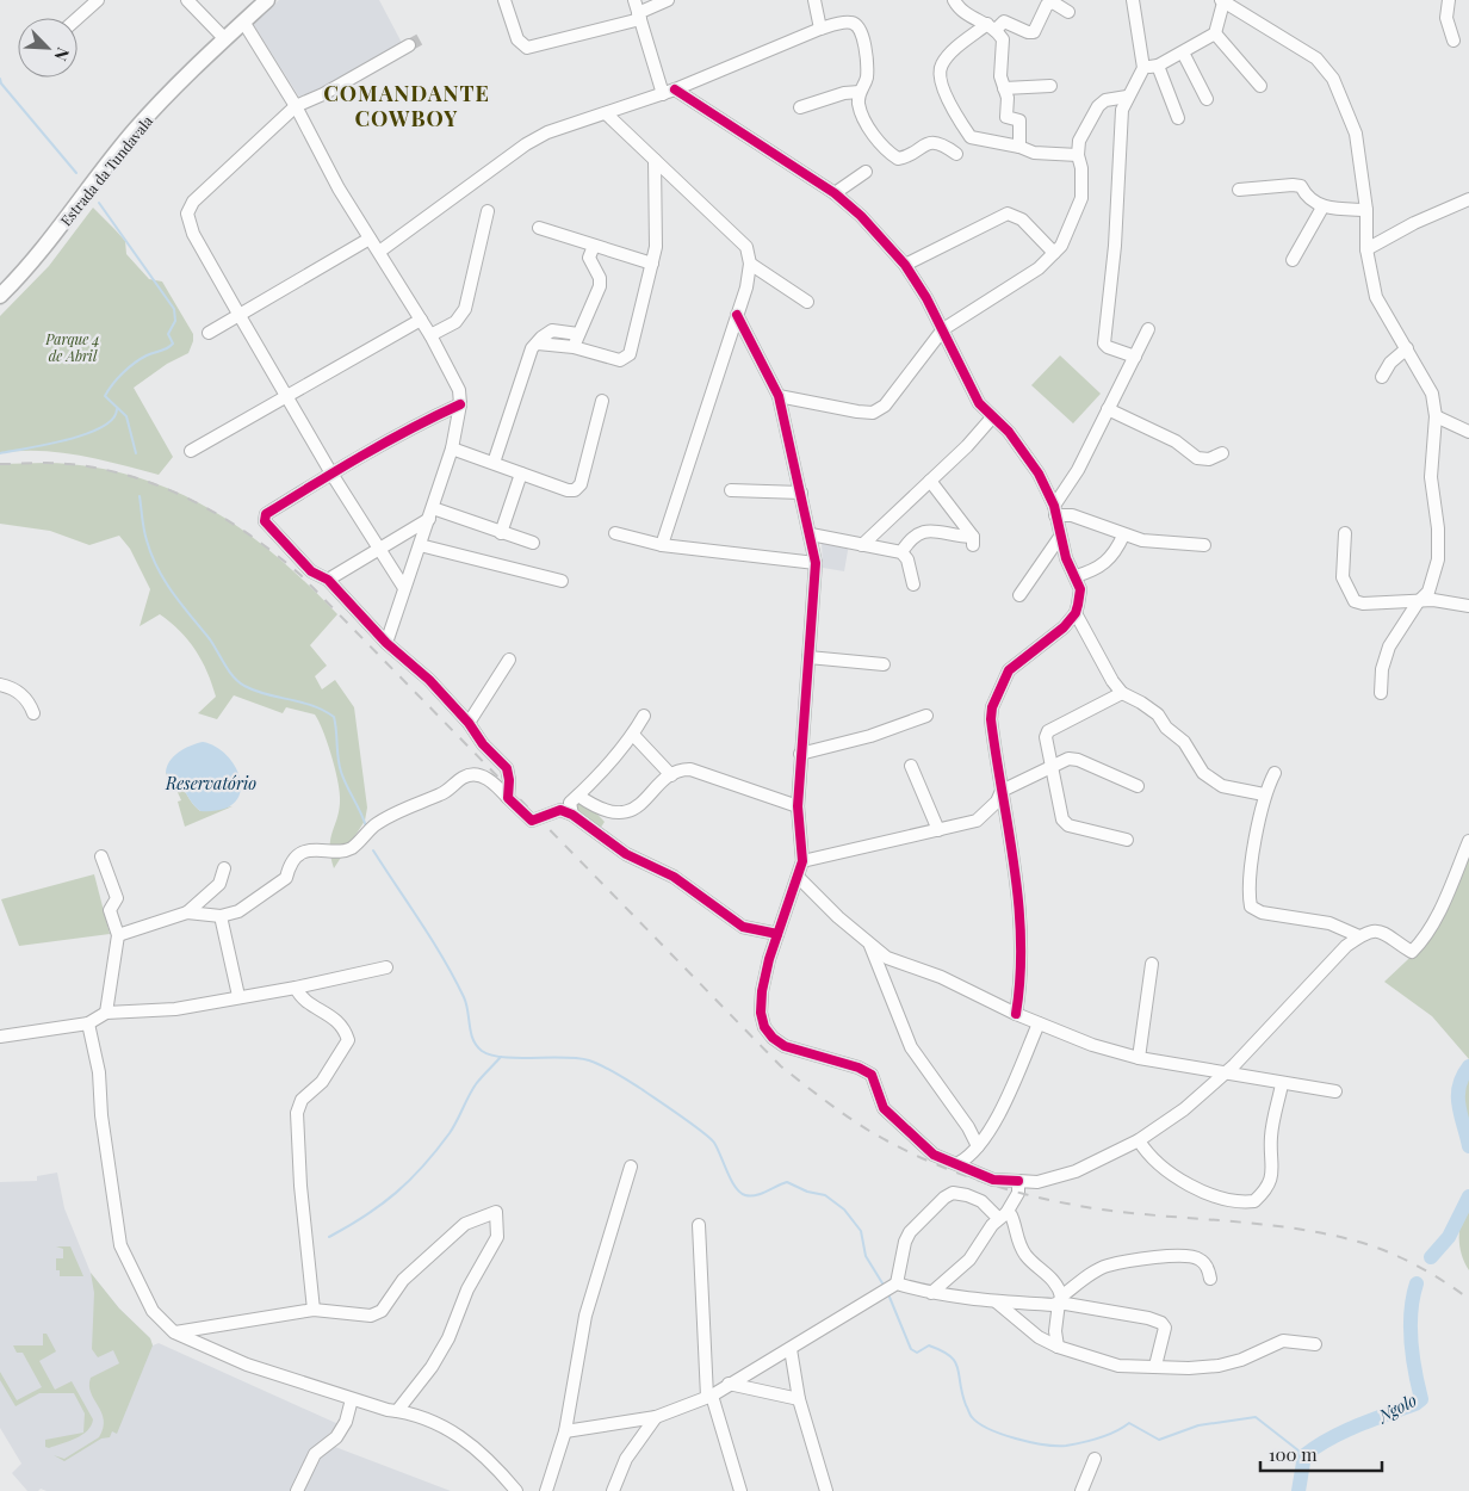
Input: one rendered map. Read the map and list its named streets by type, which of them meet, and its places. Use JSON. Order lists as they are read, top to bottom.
{
  "streets": {
    "main road": ["Estrada da Tundavala"]
  },
  "districts": ["COMANDANTE COWBOY"],
  "water": ["Reservatório", "Ngolo"],
  "parks": ["Parque 4 de Abril"],
  "scale_bar": "100 m",
  "north": "bottom right"
}
